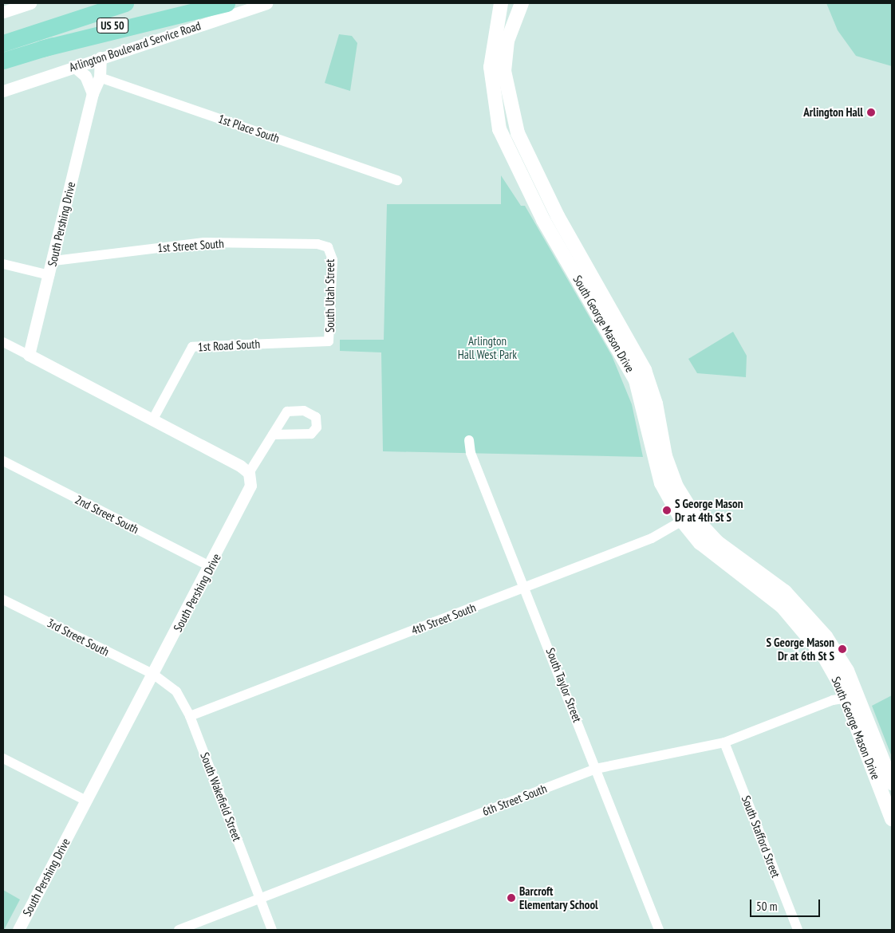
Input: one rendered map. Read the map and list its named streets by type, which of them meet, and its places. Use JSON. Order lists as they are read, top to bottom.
{
  "streets": {
    "highway": ["US 50"],
    "main road": ["South George Mason Drive"],
    "street": [
      "Arlington Boulevard Service Road",
      "1st Place South",
      "South Pershing Drive",
      "1st Street South",
      "South Utah Street",
      "1st Road South",
      "2nd Street South",
      "4th Street South",
      "3rd Street South",
      "South Taylor Street",
      "South Wakefield Street",
      "6th Street South",
      "South Stafford Street"
    ]
  },
  "crossings": [
    ["Arlington Boulevard Service Road", "South Pershing Drive"],
    ["1st Place South", "South Pershing Drive"],
    ["South Pershing Drive", "1st Street South"],
    ["South Pershing Drive", "2nd Street South"],
    ["South Pershing Drive", "3rd Street South"],
    ["South Pershing Drive", "South Wakefield Street"],
    ["1st Street South", "South Utah Street"],
    ["South Utah Street", "1st Road South"],
    ["South George Mason Drive", "4th Street South"],
    ["South George Mason Drive", "6th Street South"],
    ["4th Street South", "South Taylor Street"],
    ["4th Street South", "South Wakefield Street"],
    ["3rd Street South", "South Wakefield Street"],
    ["South Taylor Street", "6th Street South"],
    ["South Wakefield Street", "6th Street South"],
    ["6th Street South", "South Stafford Street"]
  ],
  "parks": ["Arlington Hall West Park"],
  "places": [
    "Arlington Hall",
    "S George Mason Dr at 4th St S",
    "S George Mason Dr at 6th St S",
    "Barcroft Elementary School"
  ],
  "scale_bar": "50 m"
}
